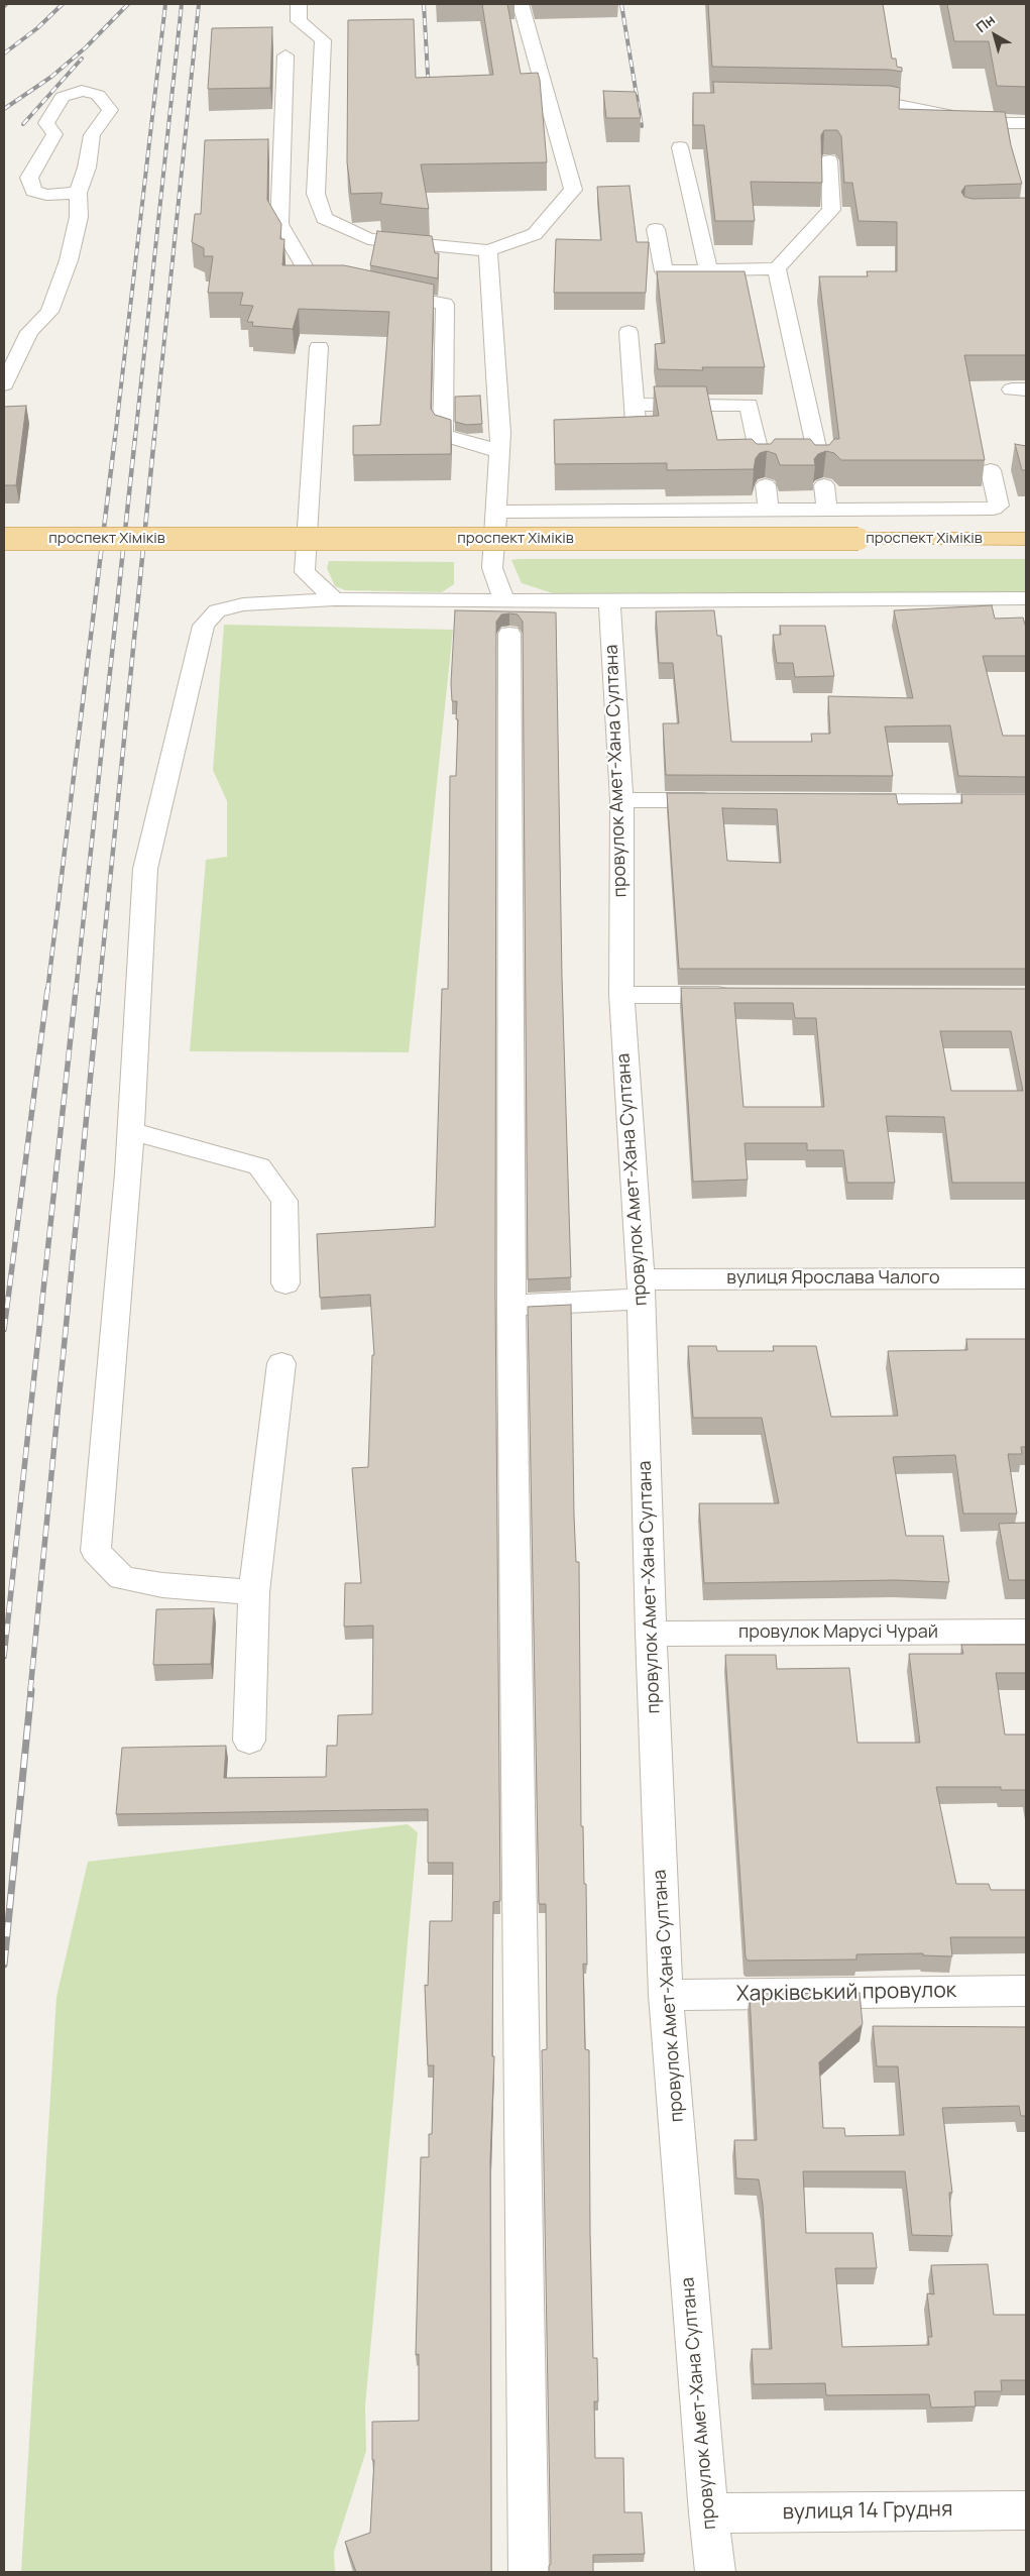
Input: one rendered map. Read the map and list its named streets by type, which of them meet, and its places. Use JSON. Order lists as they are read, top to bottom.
{
  "streets": {
    "main road": ["проспект Хіміків"],
    "street": [
      "провулок Амет-Хана Султана",
      "вулиця Ярослава Чалого",
      "провулок Марусі Чурай",
      "Харківський провулок",
      "вулиця 14 Грудня"
    ]
  },
  "crossings": [
    ["провулок Амет-Хана Султана", "вулиця Ярослава Чалого"],
    ["провулок Амет-Хана Султана", "провулок Марусі Чурай"],
    ["провулок Амет-Хана Султана", "Харківський провулок"],
    ["провулок Амет-Хана Султана", "вулиця 14 Грудня"]
  ],
  "north": "top left"
}
